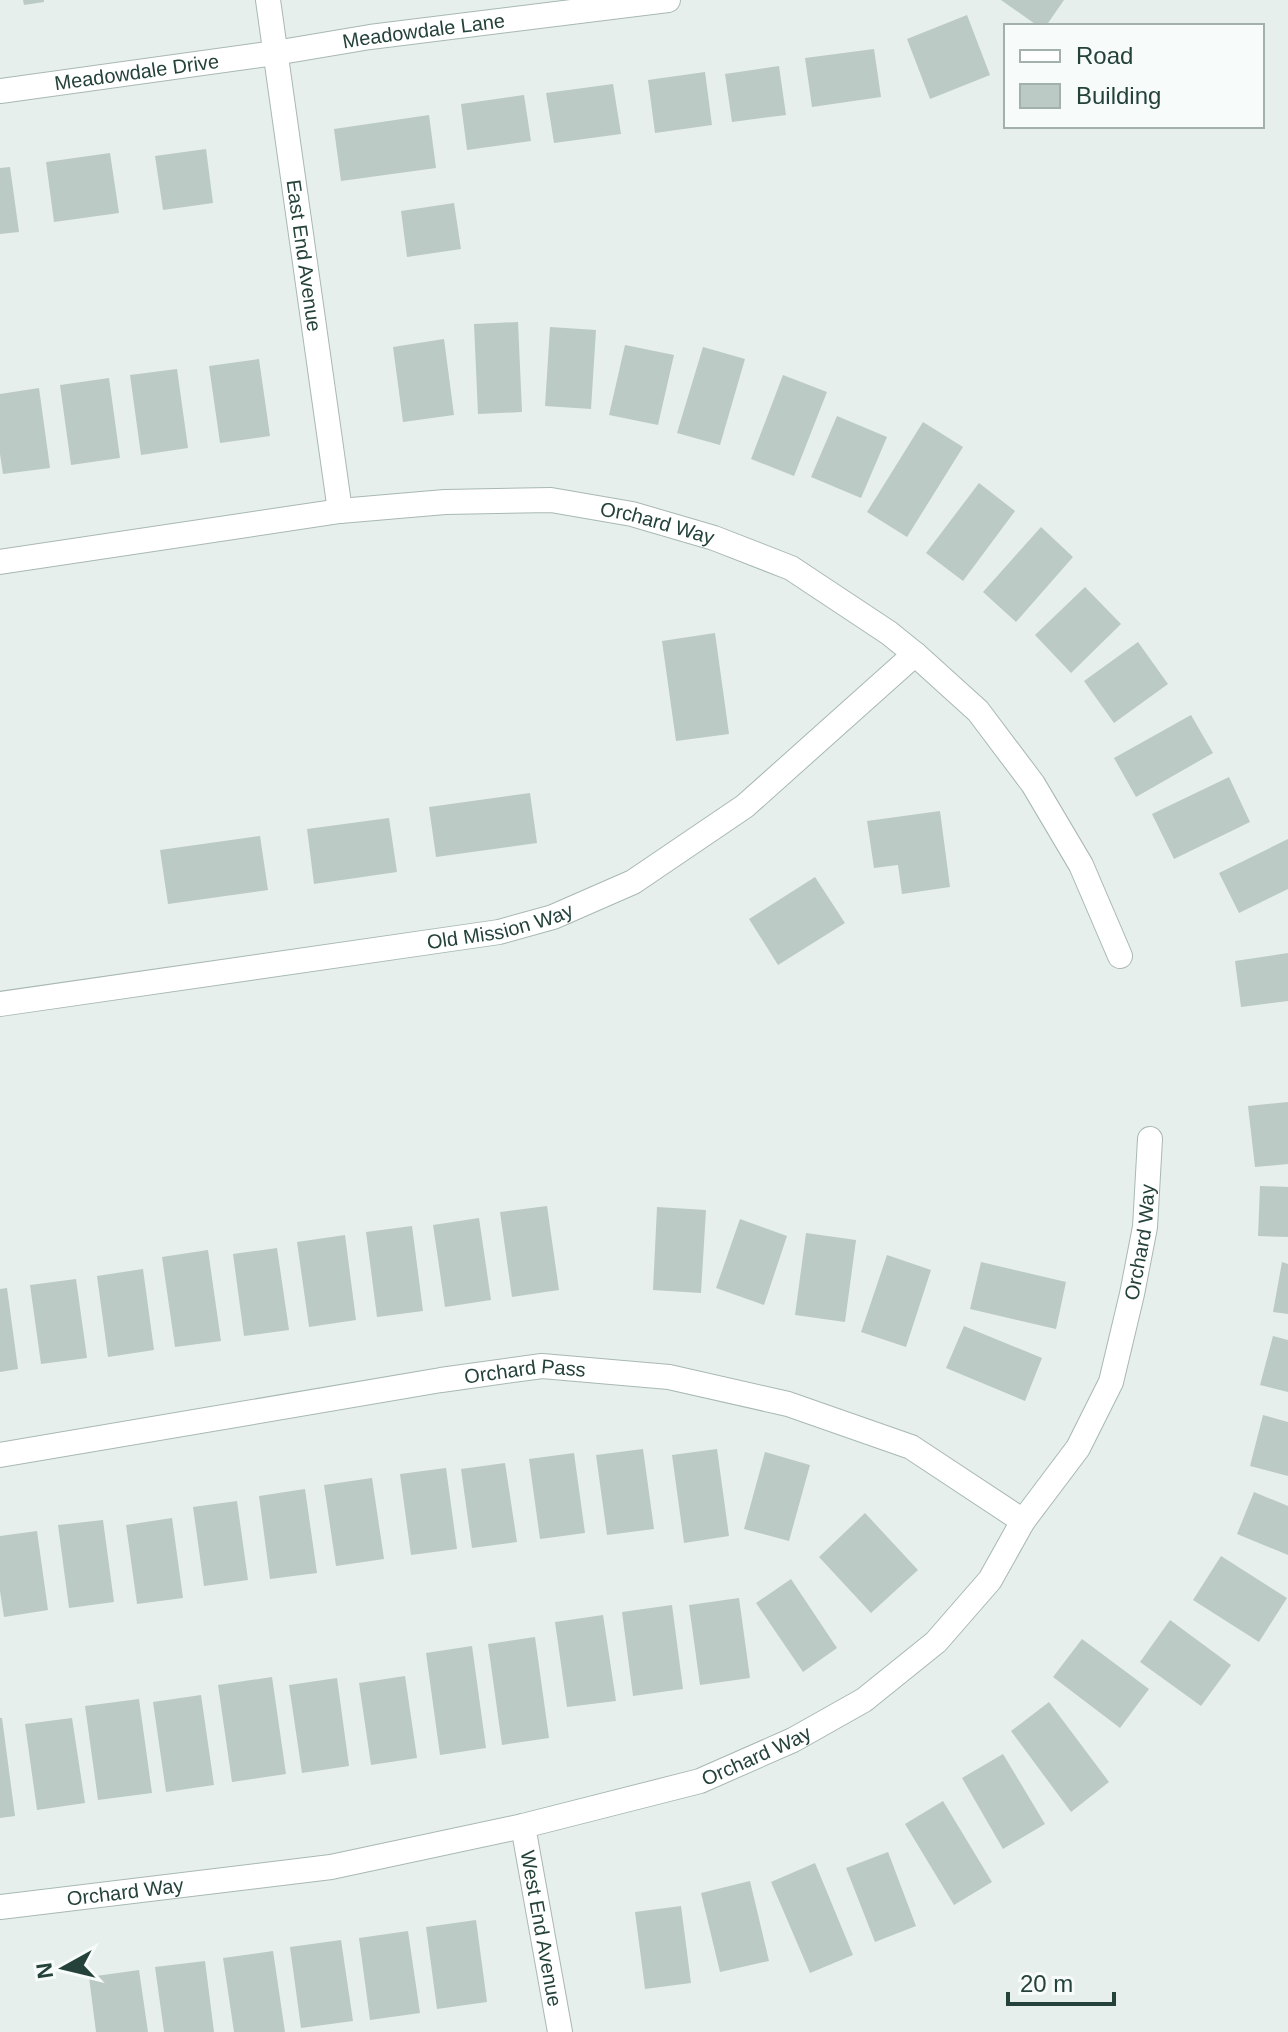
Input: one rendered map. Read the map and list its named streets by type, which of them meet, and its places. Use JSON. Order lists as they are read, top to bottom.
{
  "streets": {
    "street": [
      "Meadowdale Lane",
      "Meadowdale Drive",
      "East End Avenue",
      "Orchard Way",
      "Old Mission Way",
      "Orchard Pass",
      "West End Avenue"
    ]
  },
  "crossings": [
    ["Meadowdale Lane", "Meadowdale Drive"],
    ["Meadowdale Lane", "East End Avenue"],
    ["Meadowdale Drive", "East End Avenue"],
    ["East End Avenue", "Orchard Way"],
    ["Orchard Way", "Old Mission Way"],
    ["Orchard Way", "Orchard Pass"],
    ["Orchard Way", "West End Avenue"]
  ],
  "legend": ["Road", "Building"],
  "scale_bar": "20 m",
  "north": "left"
}
